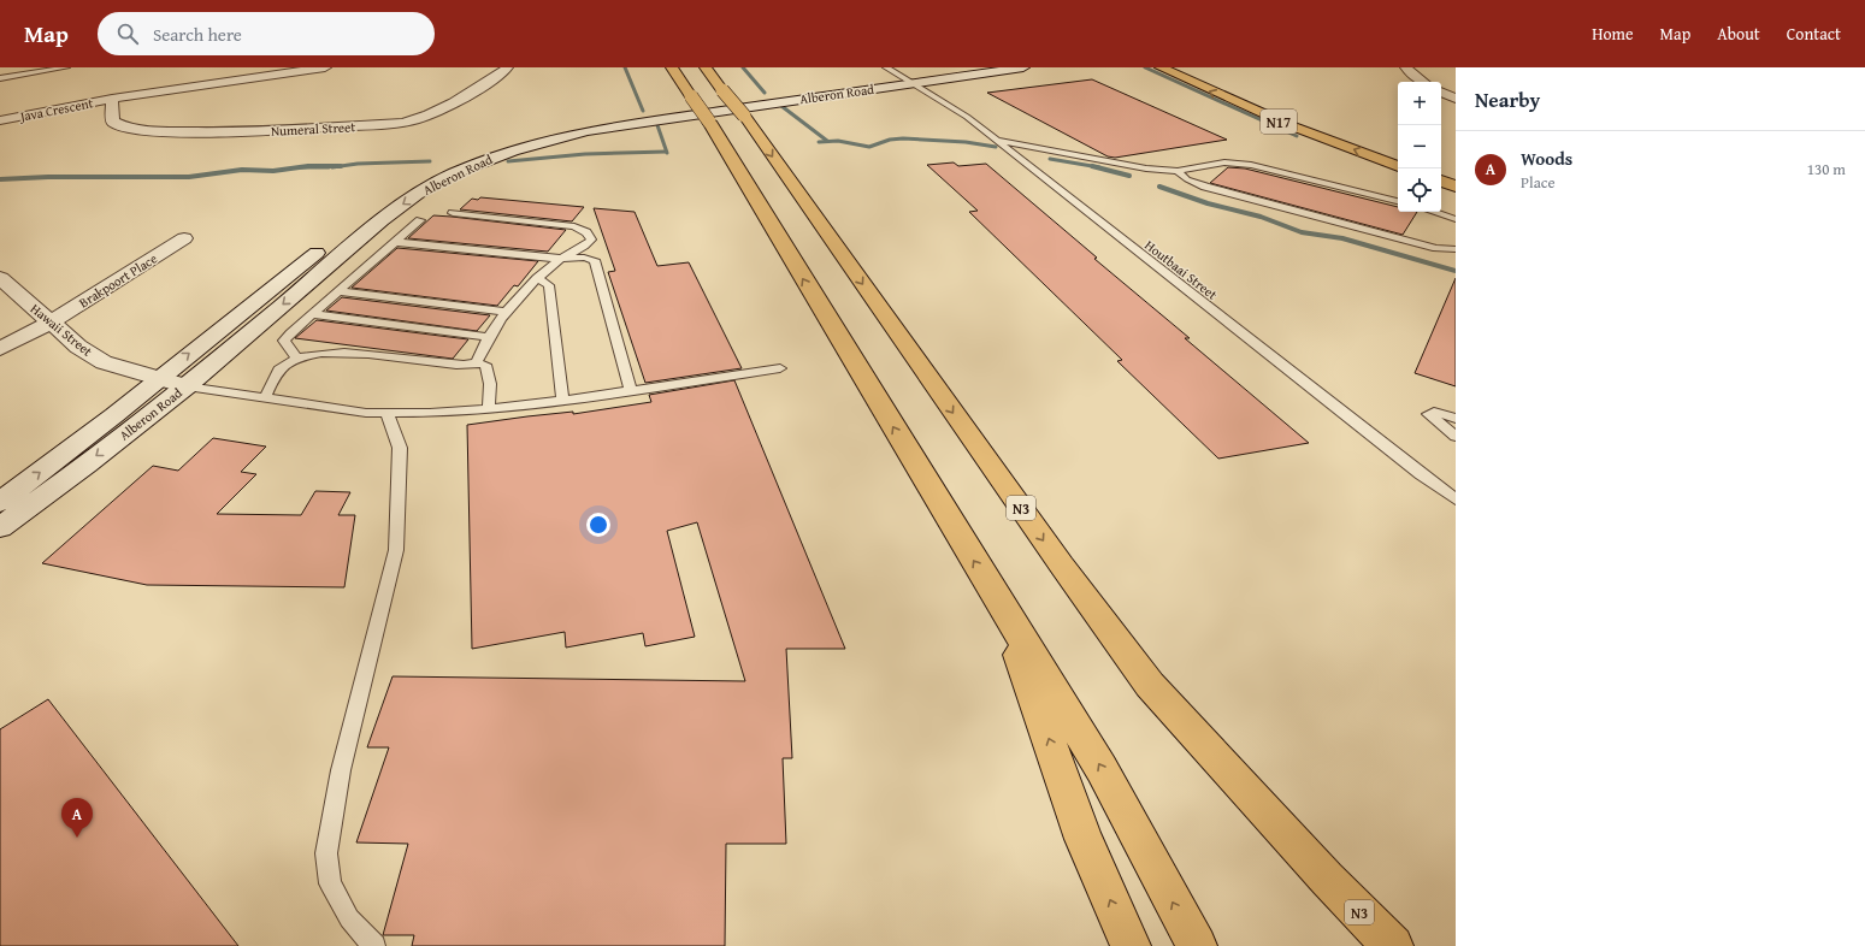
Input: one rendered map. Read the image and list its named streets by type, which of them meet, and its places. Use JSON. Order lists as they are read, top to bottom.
{
  "streets": {
    "highway": ["N17", "N3"],
    "main road": [
      "Alberon Road",
      "Java Crescent",
      "Numeral Street",
      "Brakpoort Place",
      "Hawaii Street"
    ],
    "lane": ["Houtbaai Street"]
  },
  "crossings": [
    ["Alberon Road", "Houtbaai Street"],
    ["Alberon Road", "Hawaii Street"],
    ["Java Crescent", "Numeral Street"],
    ["Brakpoort Place", "Hawaii Street"]
  ],
  "page": {
    "header": "Map",
    "search": "Search here",
    "nav": [
      "Home",
      "Map",
      "About",
      "Contact"
    ],
    "heading": "Nearby",
    "map_buttons": ["+", "−"],
    "list": [
      {
        "mark": "A",
        "name": "Woods",
        "note": "Place",
        "value": "130 m"
      }
    ],
    "pins": "A"
  }
}
